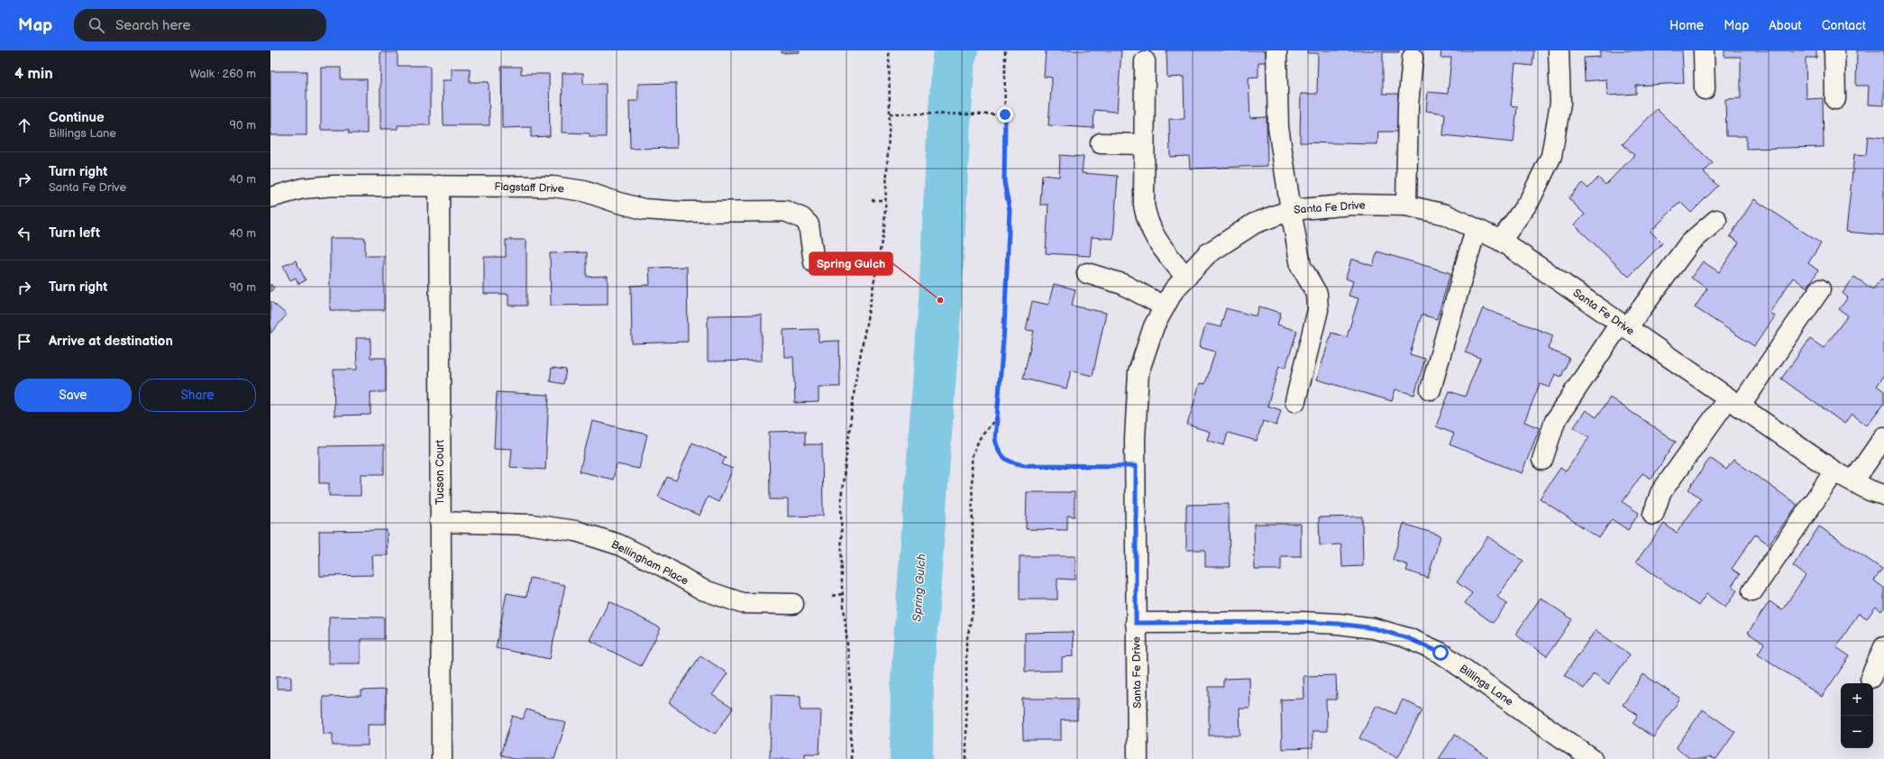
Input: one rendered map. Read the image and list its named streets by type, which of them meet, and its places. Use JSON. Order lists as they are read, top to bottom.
{
  "streets": {
    "street": [
      "Flagstaff Drive",
      "Santa Fe Drive",
      "Tucson Court",
      "Bellingham Place",
      "Billings Lane"
    ]
  },
  "crossings": [
    ["Flagstaff Drive", "Tucson Court"],
    ["Santa Fe Drive", "Billings Lane"],
    ["Tucson Court", "Bellingham Place"]
  ],
  "water": ["Spring Gulch"],
  "places": ["Spring Gulch"],
  "page": {
    "header": "Map",
    "search": "Search here",
    "nav": [
      "Home",
      "Map",
      "About",
      "Contact"
    ],
    "heading": ["4 min", "Walk · 260 m"],
    "list": [
      ["Continue", "Billings Lane", "90 m"],
      ["Turn right", "Santa Fe Drive", "40 m"],
      ["Turn left", "40 m"],
      ["Turn right", "90 m"],
      "Arrive at destination"
    ],
    "buttons": ["Save", "Share"],
    "map_buttons": ["+", "−"]
  }
}
